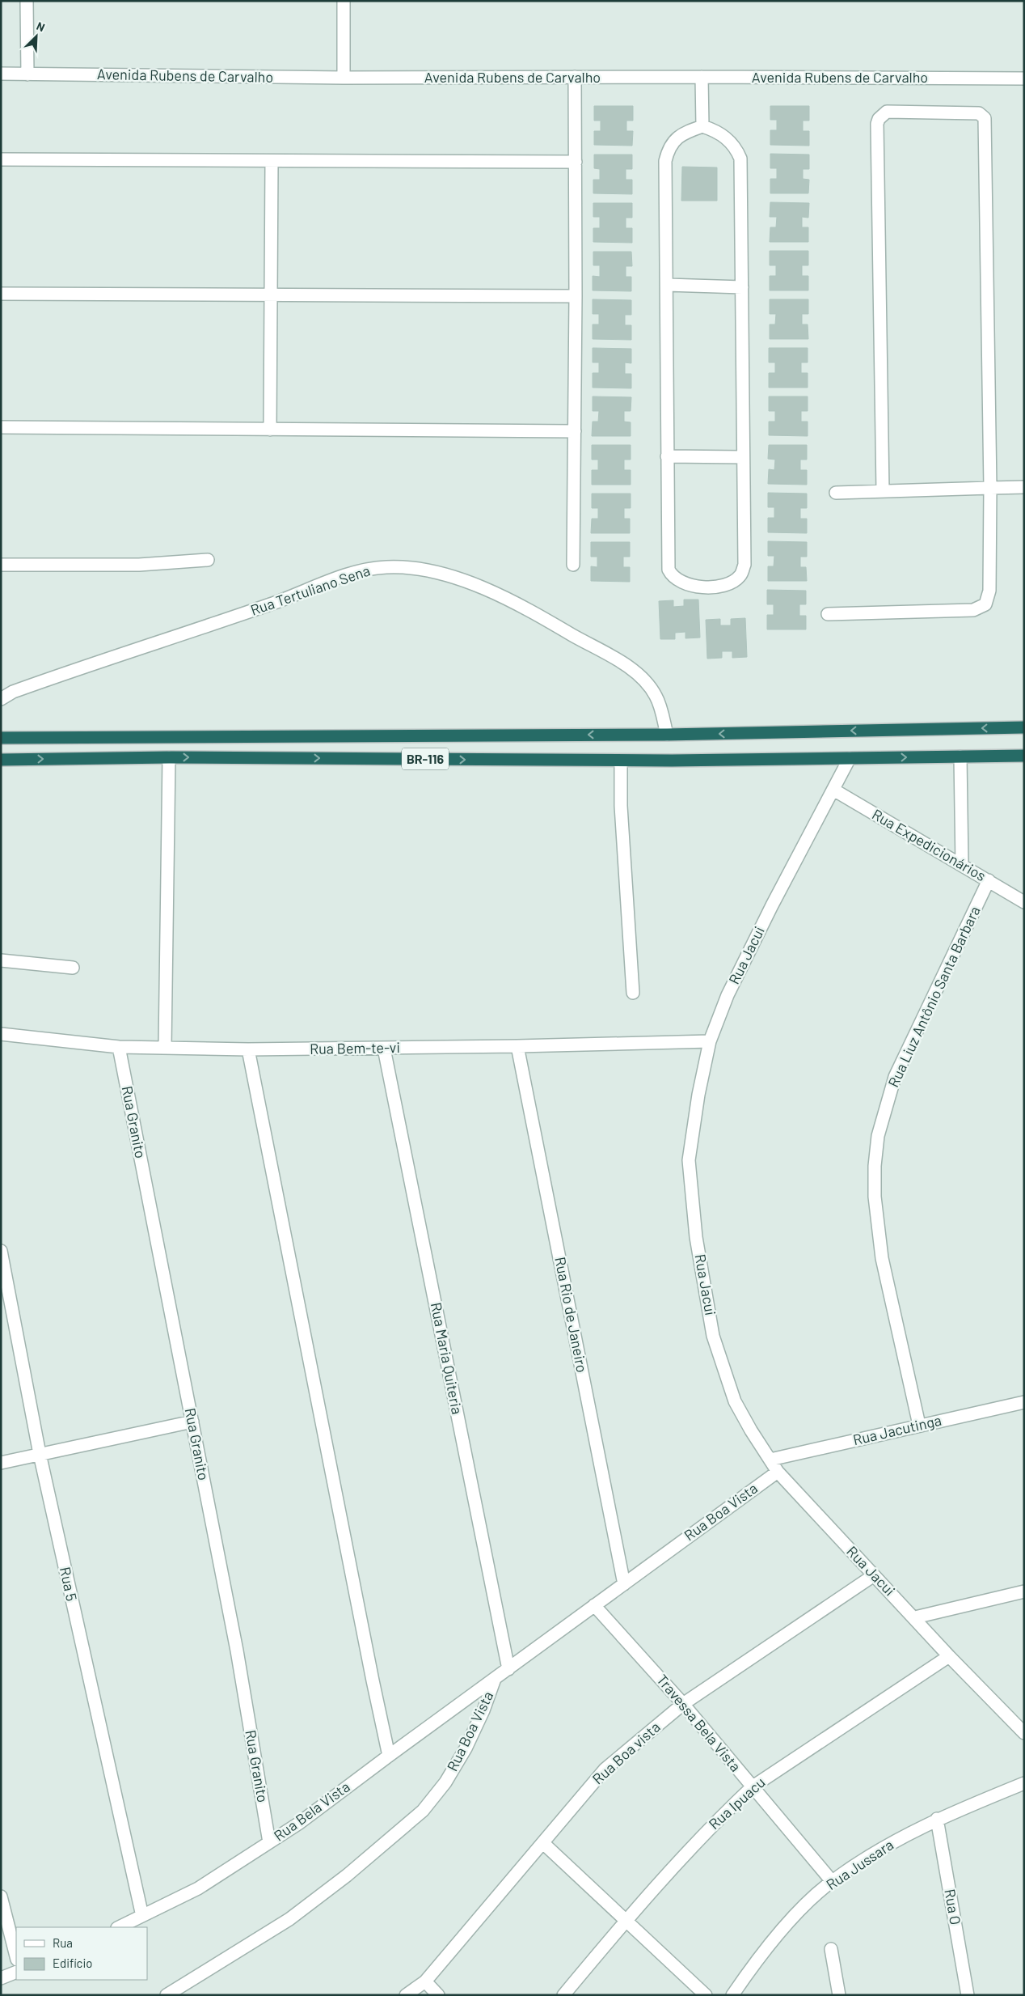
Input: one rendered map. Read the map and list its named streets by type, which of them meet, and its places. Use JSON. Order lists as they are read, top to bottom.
{
  "streets": {
    "highway": ["BR-116"],
    "street": [
      "Avenida Rubens de Carvalho",
      "Rua Tertuliano Sena",
      "Rua Expedicionários",
      "Rua Jacui",
      "Rua Liuz Antônio Santa Barbara",
      "Rua Bem-te-vi",
      "Rua Granito",
      "Rua Rio de Janeiro",
      "Rua Maria Quiteria",
      "Rua Jacutinga",
      "Rua Boa Vista",
      "Rua 5",
      "Travessa Bela Vista",
      "Rua Boa vista",
      "Rua Ipuacu",
      "Rua Bela Vista",
      "Rua Jussara",
      "Rua O"
    ]
  },
  "crossings": [
    ["BR-116", "Rua Jacui"],
    ["Rua Expedicionários", "Rua Jacui"],
    ["Rua Expedicionários", "Rua Liuz Antônio Santa Barbara"],
    ["Rua Jacui", "Rua Bem-te-vi"],
    ["Rua Jacui", "Rua Jacutinga"],
    ["Rua Jacui", "Rua Boa Vista"],
    ["Rua Jacui", "Rua Boa vista"],
    ["Rua Jacui", "Rua Ipuacu"],
    ["Rua Liuz Antônio Santa Barbara", "Rua Jacutinga"],
    ["Rua Bem-te-vi", "Rua Granito"],
    ["Rua Bem-te-vi", "Rua Rio de Janeiro"],
    ["Rua Bem-te-vi", "Rua Maria Quiteria"],
    ["Rua Granito", "Rua Bela Vista"],
    ["Rua Rio de Janeiro", "Rua Boa Vista"],
    ["Rua Maria Quiteria", "Rua Boa Vista"],
    ["Rua Boa Vista", "Travessa Bela Vista"],
    ["Rua Boa Vista", "Rua Bela Vista"],
    ["Rua 5", "Rua Bela Vista"],
    ["Travessa Bela Vista", "Rua Boa vista"],
    ["Travessa Bela Vista", "Rua Ipuacu"],
    ["Travessa Bela Vista", "Rua Jussara"],
    ["Rua Jussara", "Rua O"]
  ],
  "legend": ["Rua", "Edifício"],
  "north": "top right"
}
